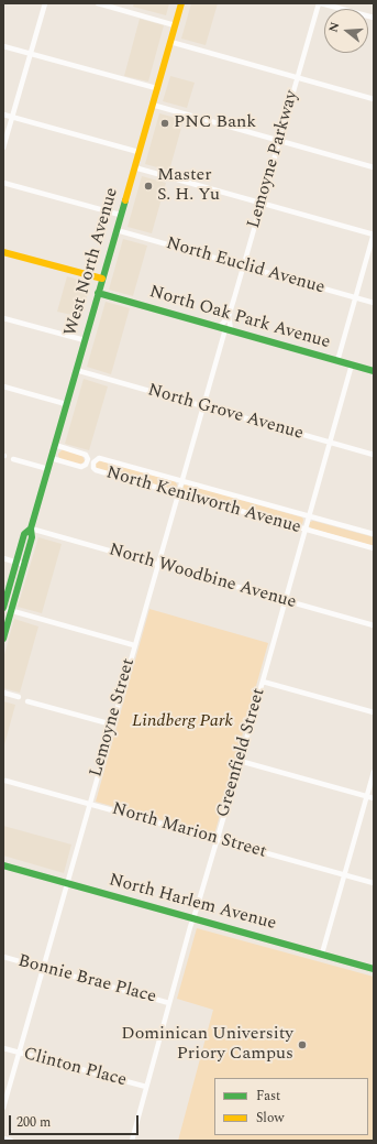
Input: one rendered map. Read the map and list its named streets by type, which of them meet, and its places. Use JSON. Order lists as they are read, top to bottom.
{
  "streets": {
    "main road": ["West North Avenue", "North Oak Park Avenue", "North Harlem Avenue"],
    "street": [
      "Lemoyne Parkway",
      "North Euclid Avenue",
      "North Grove Avenue",
      "North Kenilworth Avenue",
      "North Woodbine Avenue",
      "Lemoyne Street",
      "Greenfield Street",
      "North Marion Street",
      "Bonnie Brae Place",
      "Clinton Place"
    ]
  },
  "crossings": [
    ["Lemoyne Parkway", "North Euclid Avenue"],
    ["Lemoyne Parkway", "North Oak Park Avenue"],
    ["Lemoyne Parkway", "Lemoyne Street"],
    ["West North Avenue", "North Euclid Avenue"],
    ["West North Avenue", "North Oak Park Avenue"],
    ["West North Avenue", "North Grove Avenue"],
    ["West North Avenue", "North Kenilworth Avenue"],
    ["West North Avenue", "North Woodbine Avenue"],
    ["North Oak Park Avenue", "Lemoyne Street"],
    ["North Oak Park Avenue", "Greenfield Street"],
    ["North Grove Avenue", "Lemoyne Street"],
    ["North Grove Avenue", "Greenfield Street"],
    ["North Kenilworth Avenue", "Lemoyne Street"],
    ["North Kenilworth Avenue", "Greenfield Street"],
    ["North Woodbine Avenue", "Lemoyne Street"],
    ["North Woodbine Avenue", "Greenfield Street"],
    ["Lemoyne Street", "North Marion Street"],
    ["Lemoyne Street", "North Harlem Avenue"],
    ["Lemoyne Street", "Bonnie Brae Place"],
    ["Lemoyne Street", "Clinton Place"],
    ["Greenfield Street", "North Marion Street"],
    ["Greenfield Street", "North Harlem Avenue"],
    ["Greenfield Street", "Bonnie Brae Place"],
    ["Greenfield Street", "Clinton Place"]
  ],
  "parks": ["Lindberg Park"],
  "places": ["PNC Bank", "Master S. H. Yu", "Dominican University Priory Campus"],
  "legend": ["Fast", "Slow"],
  "scale_bar": "200 m",
  "north": "left"
}
